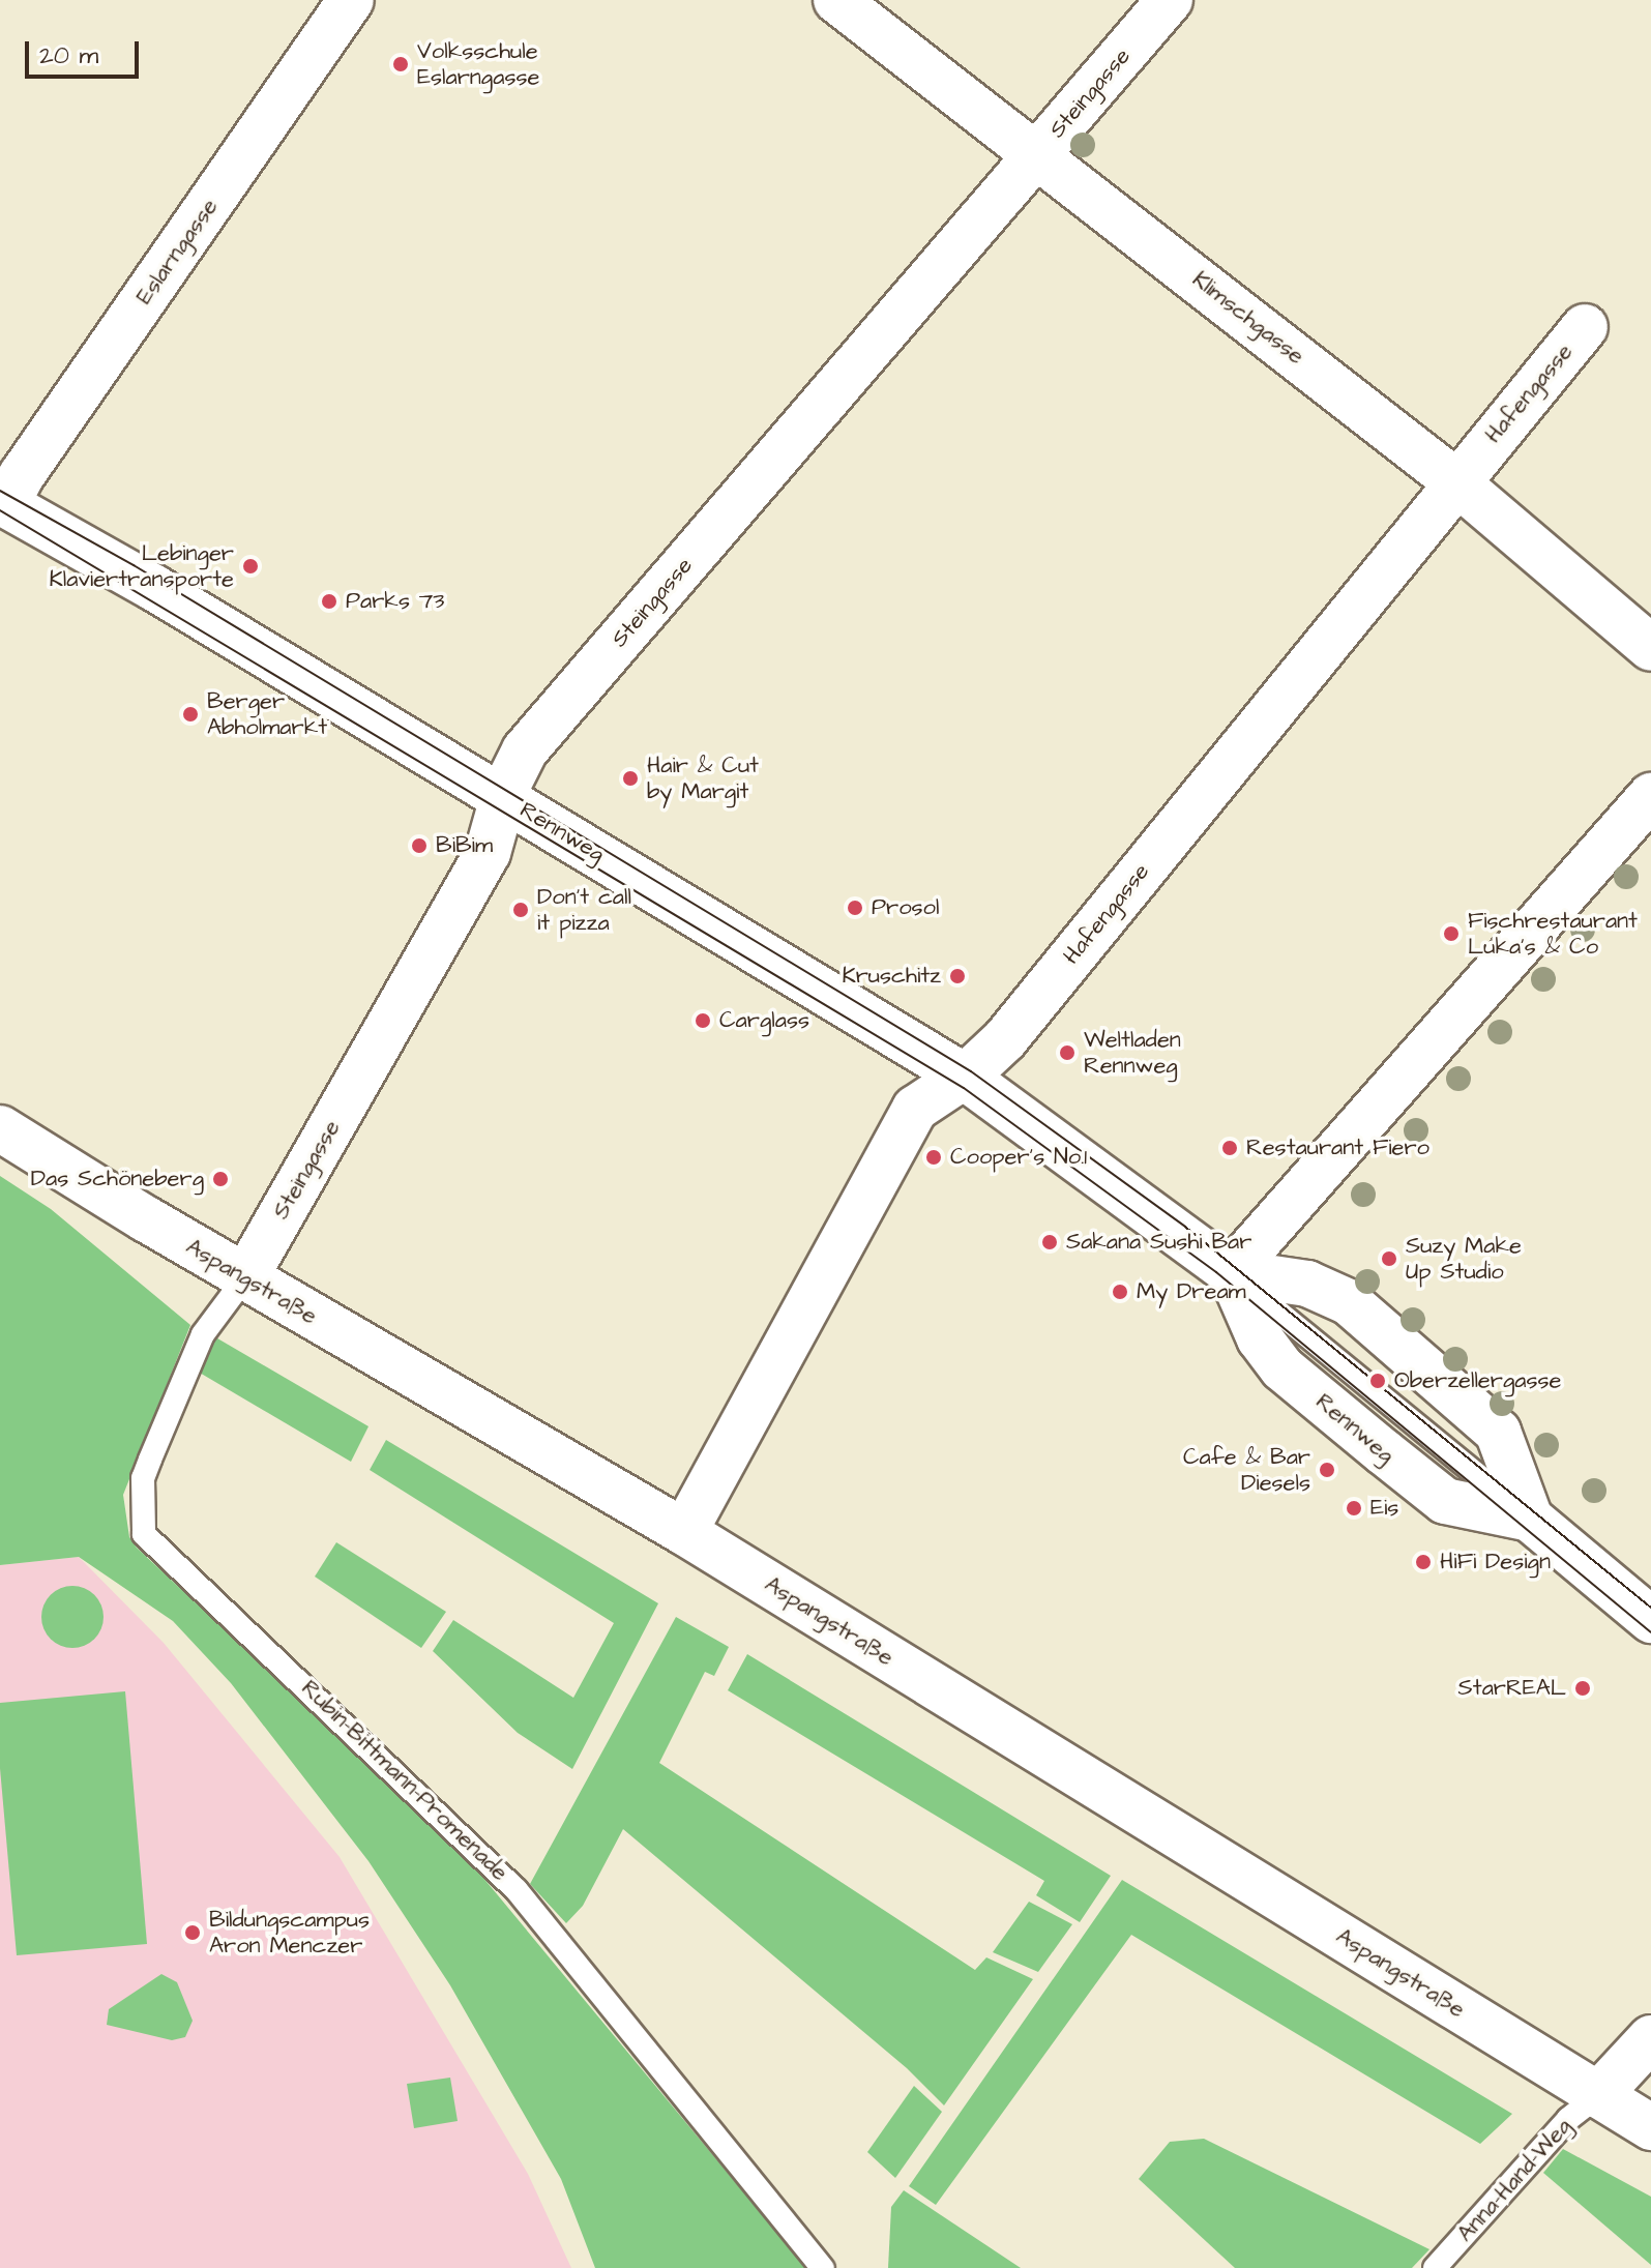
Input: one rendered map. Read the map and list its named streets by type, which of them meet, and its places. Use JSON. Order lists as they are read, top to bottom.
{
  "streets": {
    "street": [
      "Steingasse",
      "Eslarngasse",
      "Klimschgasse",
      "Hafengasse",
      "Rennweg",
      "Aspangstraße"
    ],
    "lane": ["Rubin-Bittmann-Promenade", "Anna-Hand-Weg"]
  },
  "crossings": [
    ["Steingasse", "Klimschgasse"],
    ["Steingasse", "Rennweg"],
    ["Steingasse", "Aspangstraße"],
    ["Steingasse", "Rubin-Bittmann-Promenade"],
    ["Eslarngasse", "Rennweg"],
    ["Klimschgasse", "Hafengasse"],
    ["Hafengasse", "Rennweg"],
    ["Hafengasse", "Aspangstraße"],
    ["Aspangstraße", "Rubin-Bittmann-Promenade"],
    ["Aspangstraße", "Anna-Hand-Weg"]
  ],
  "places": [
    "Volksschule Eslarngasse",
    "Lebinger Klaviertransporte",
    "Parks 73",
    "Berger Abholmarkt",
    "Hair & Cut by Margit",
    "BiBim",
    "Prosol",
    "Don't call it pizza",
    "Fischrestaurant Luka's & Co",
    "Kruschitz",
    "Carglass",
    "Weltladen Rennweg",
    "Restaurant Fiero",
    "Cooper's No.1",
    "Das Schöneberg",
    "Sakana Sushi Bar",
    "Suzy Make Up Studio",
    "My Dream",
    "Oberzellergasse",
    "Cafe & Bar Diesels",
    "Eis",
    "HiFi Design",
    "StarREAL",
    "Bildungscampus Aron Menczer"
  ],
  "scale_bar": "20 m"
}
